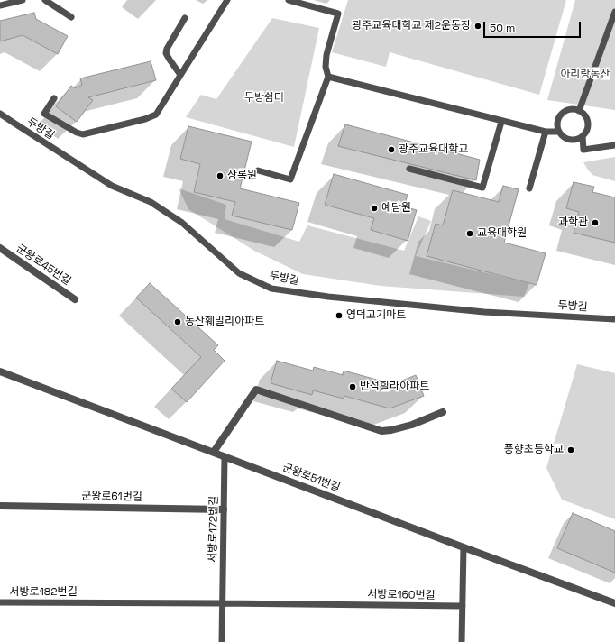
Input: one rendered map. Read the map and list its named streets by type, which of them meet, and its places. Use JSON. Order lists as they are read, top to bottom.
{
  "streets": {
    "street": ["군왕로45번길", "군왕로51번길", "군왕로61번길"],
    "lane": [
      "두방길",
      "서방로172번길",
      "서방로182번길",
      "서방로160번길"
    ]
  },
  "crossings": [
    ["군왕로51번길", "서방로172번길"],
    ["군왕로61번길", "서방로172번길"],
    ["서방로172번길", "서방로182번길"],
    ["서방로172번길", "서방로160번길"],
    ["서방로182번길", "서방로160번길"]
  ],
  "parks": ["아리랑동산", "두방쉼터"],
  "places": [
    "광주교육대학교 제2운동장",
    "광주교육대학교",
    "상록원",
    "예담원",
    "과학관",
    "교육대학원",
    "영덕고기마트",
    "동산훼밀리아파트",
    "반석힐라아파트",
    "풍향초등학교"
  ],
  "scale_bar": "50 m"
}
